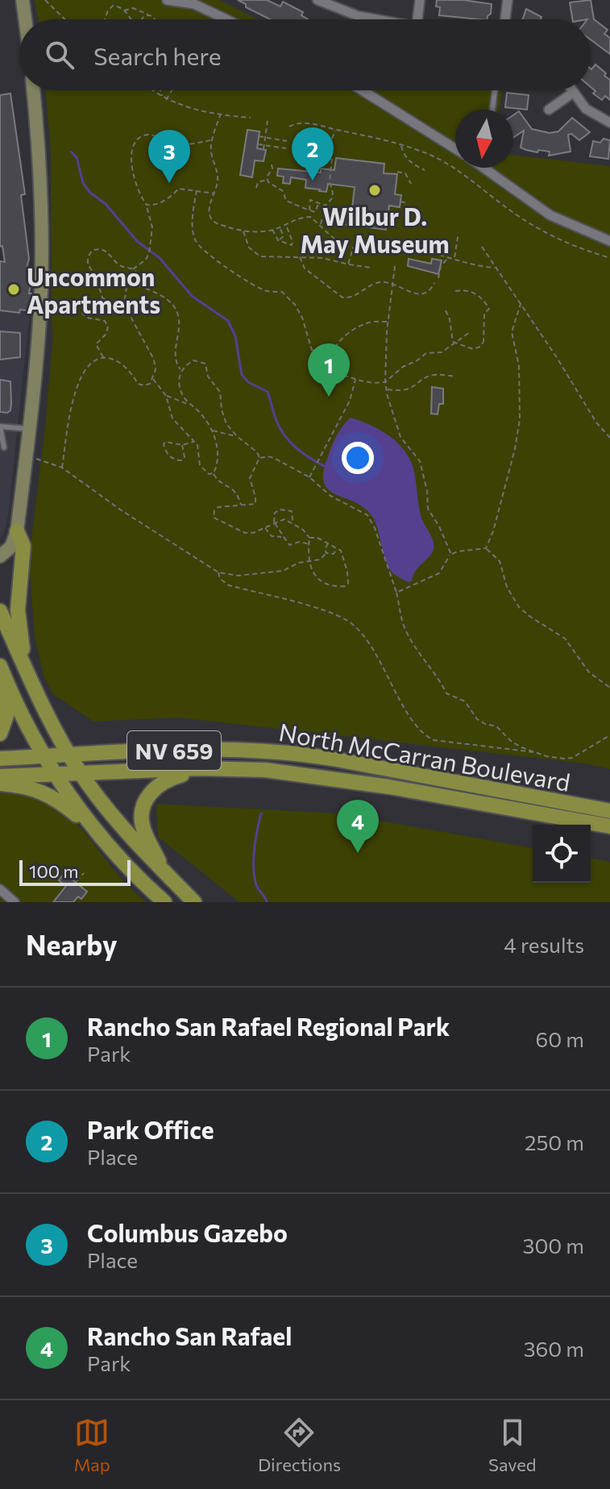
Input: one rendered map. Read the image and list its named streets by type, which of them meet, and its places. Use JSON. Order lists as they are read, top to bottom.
{
  "streets": {
    "main road": ["NV 659", "North McCarran Boulevard"]
  },
  "places": ["Wilbur D. May Museum", "Uncommon Apartments"],
  "scale_bar": "100 m",
  "north": "bottom",
  "page": {
    "search": "Search here",
    "pins": [
      "2",
      "3",
      "1",
      "4"
    ],
    "scale": "100 m",
    "heading": ["Nearby", "4 results"],
    "list": [
      {
        "mark": "1",
        "name": "Rancho San Rafael Regional Park",
        "note": "Park",
        "value": "60 m"
      },
      {
        "mark": "2",
        "name": "Park Office",
        "note": "Place",
        "value": "250 m"
      },
      {
        "mark": "3",
        "name": "Columbus Gazebo",
        "note": "Place",
        "value": "300 m"
      },
      {
        "mark": "4",
        "name": "Rancho San Rafael",
        "note": "Park",
        "value": "360 m"
      }
    ],
    "nav": ["Map", "Directions", "Saved"]
  }
}
